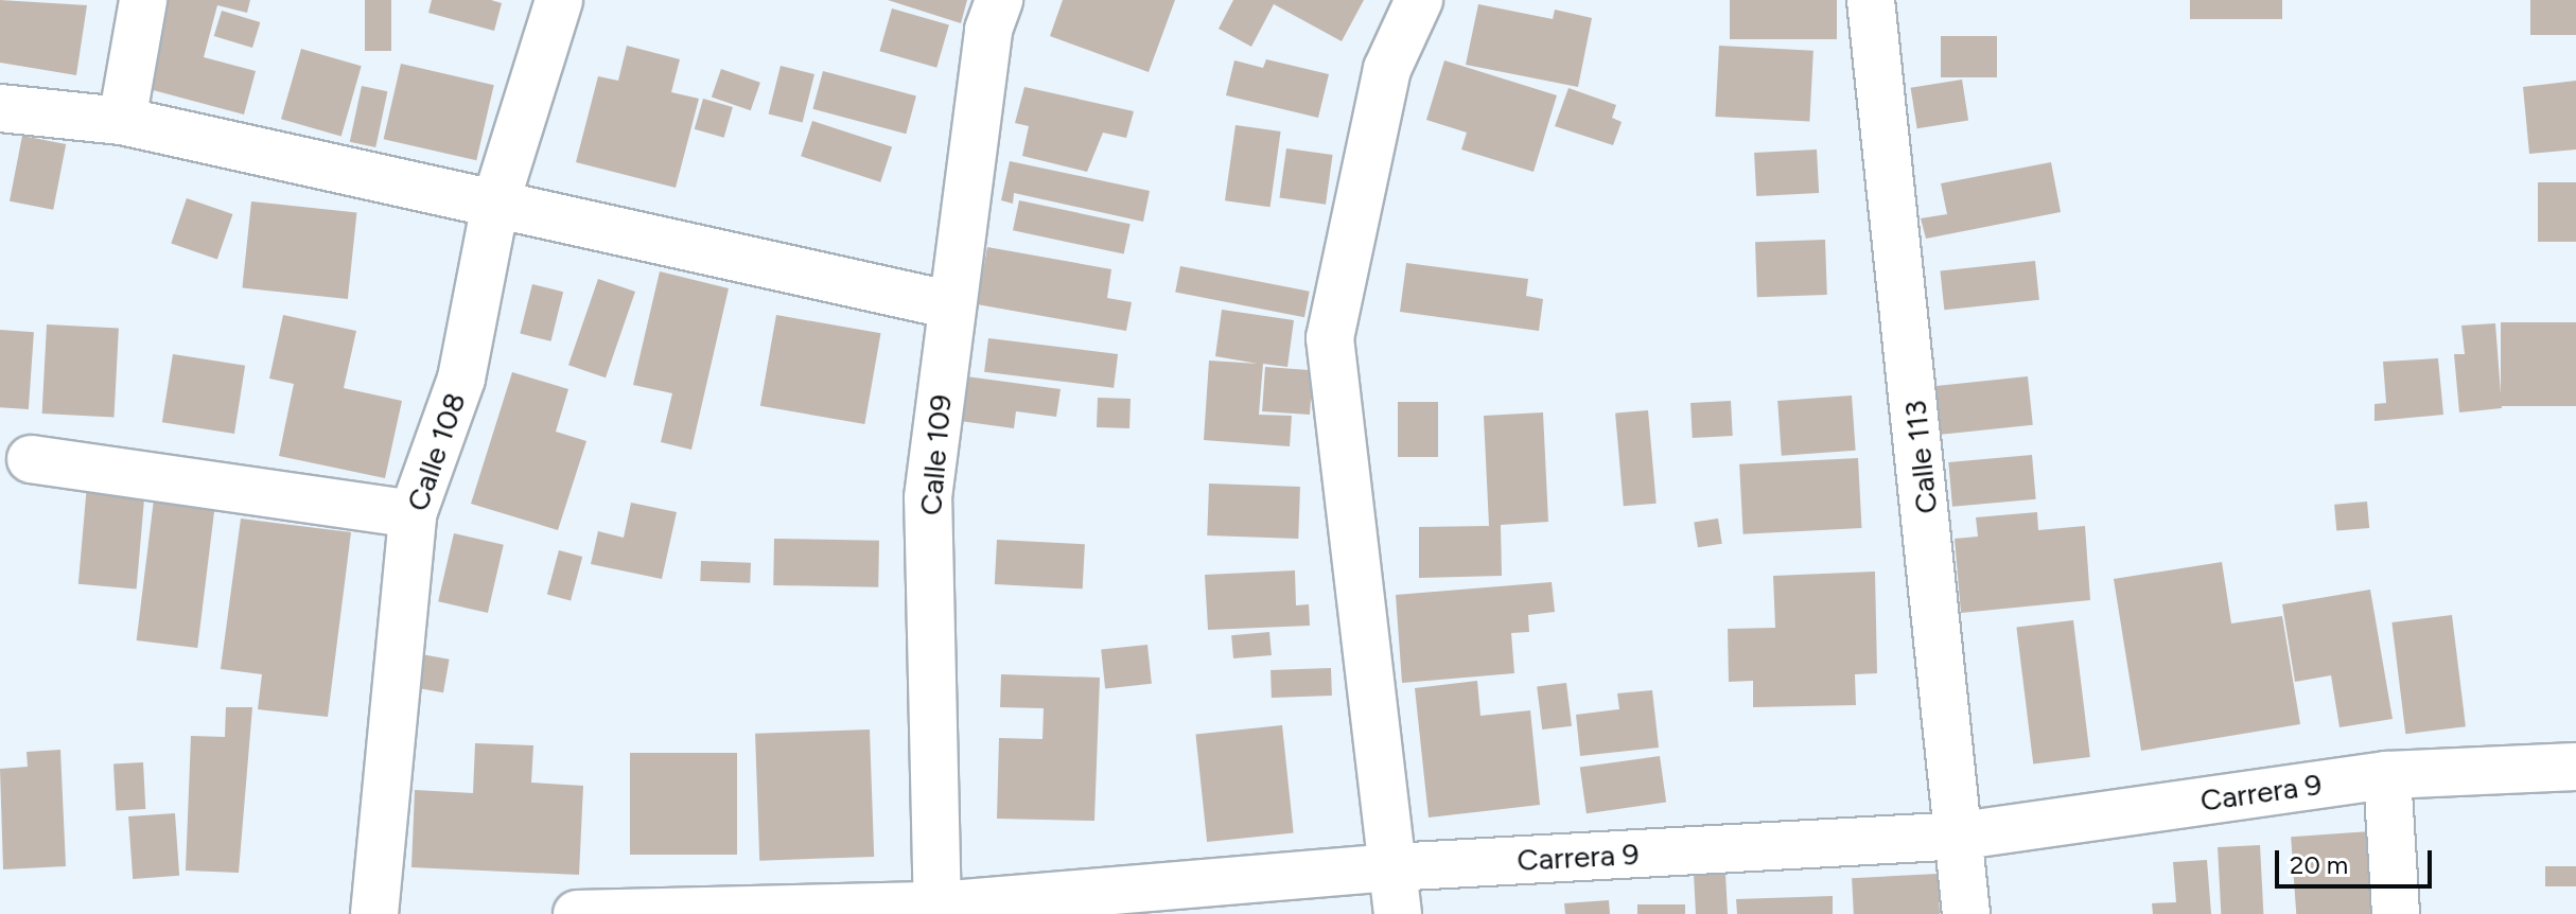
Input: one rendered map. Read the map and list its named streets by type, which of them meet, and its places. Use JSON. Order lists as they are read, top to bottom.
{
  "streets": {
    "street": [
      "Calle 108",
      "Calle 109",
      "Calle 113",
      "Carrera 9"
    ]
  },
  "crossings": [
    ["Calle 109", "Carrera 9"],
    ["Calle 113", "Carrera 9"]
  ],
  "scale_bar": "20 m"
}
